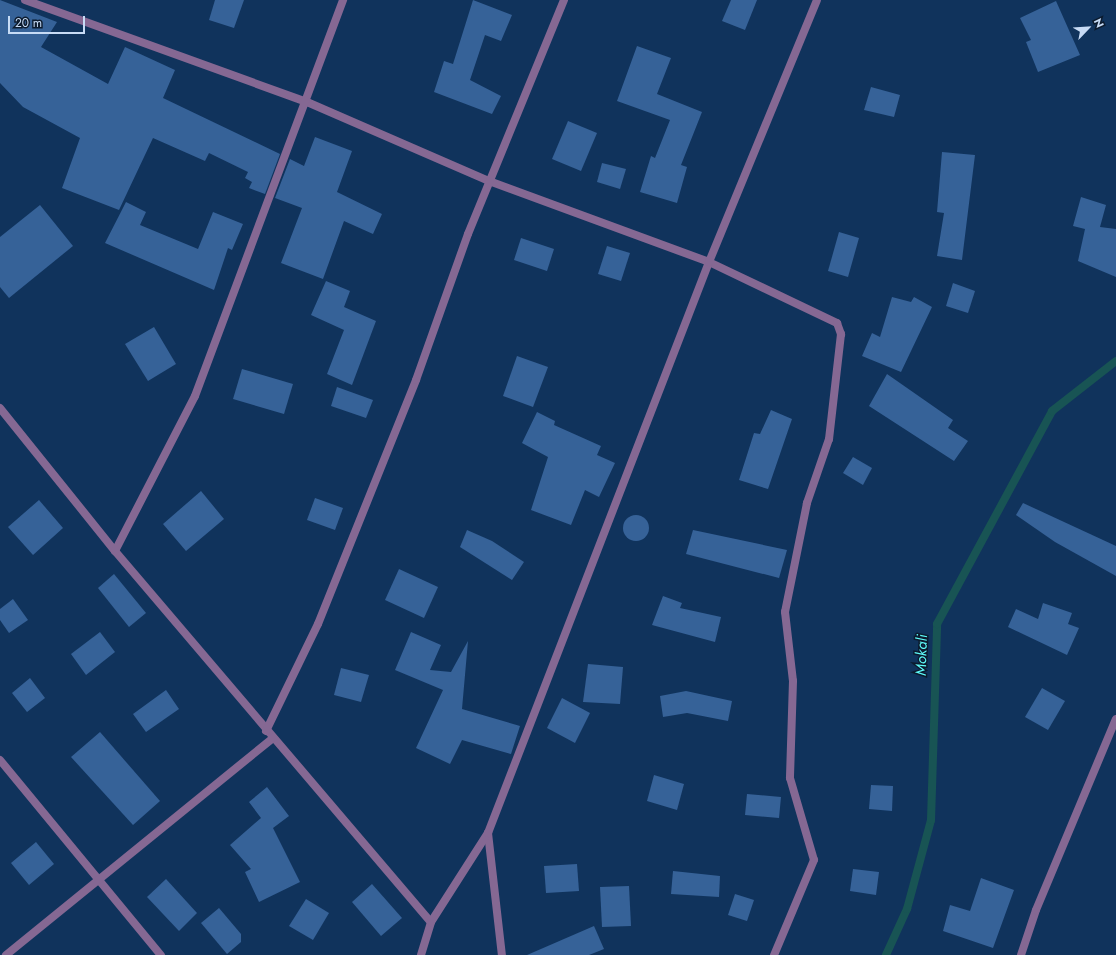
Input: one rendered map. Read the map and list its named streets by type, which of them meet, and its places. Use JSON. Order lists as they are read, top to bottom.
{
  "water": ["Mokali"],
  "scale_bar": "20 m",
  "north": "top right"
}
